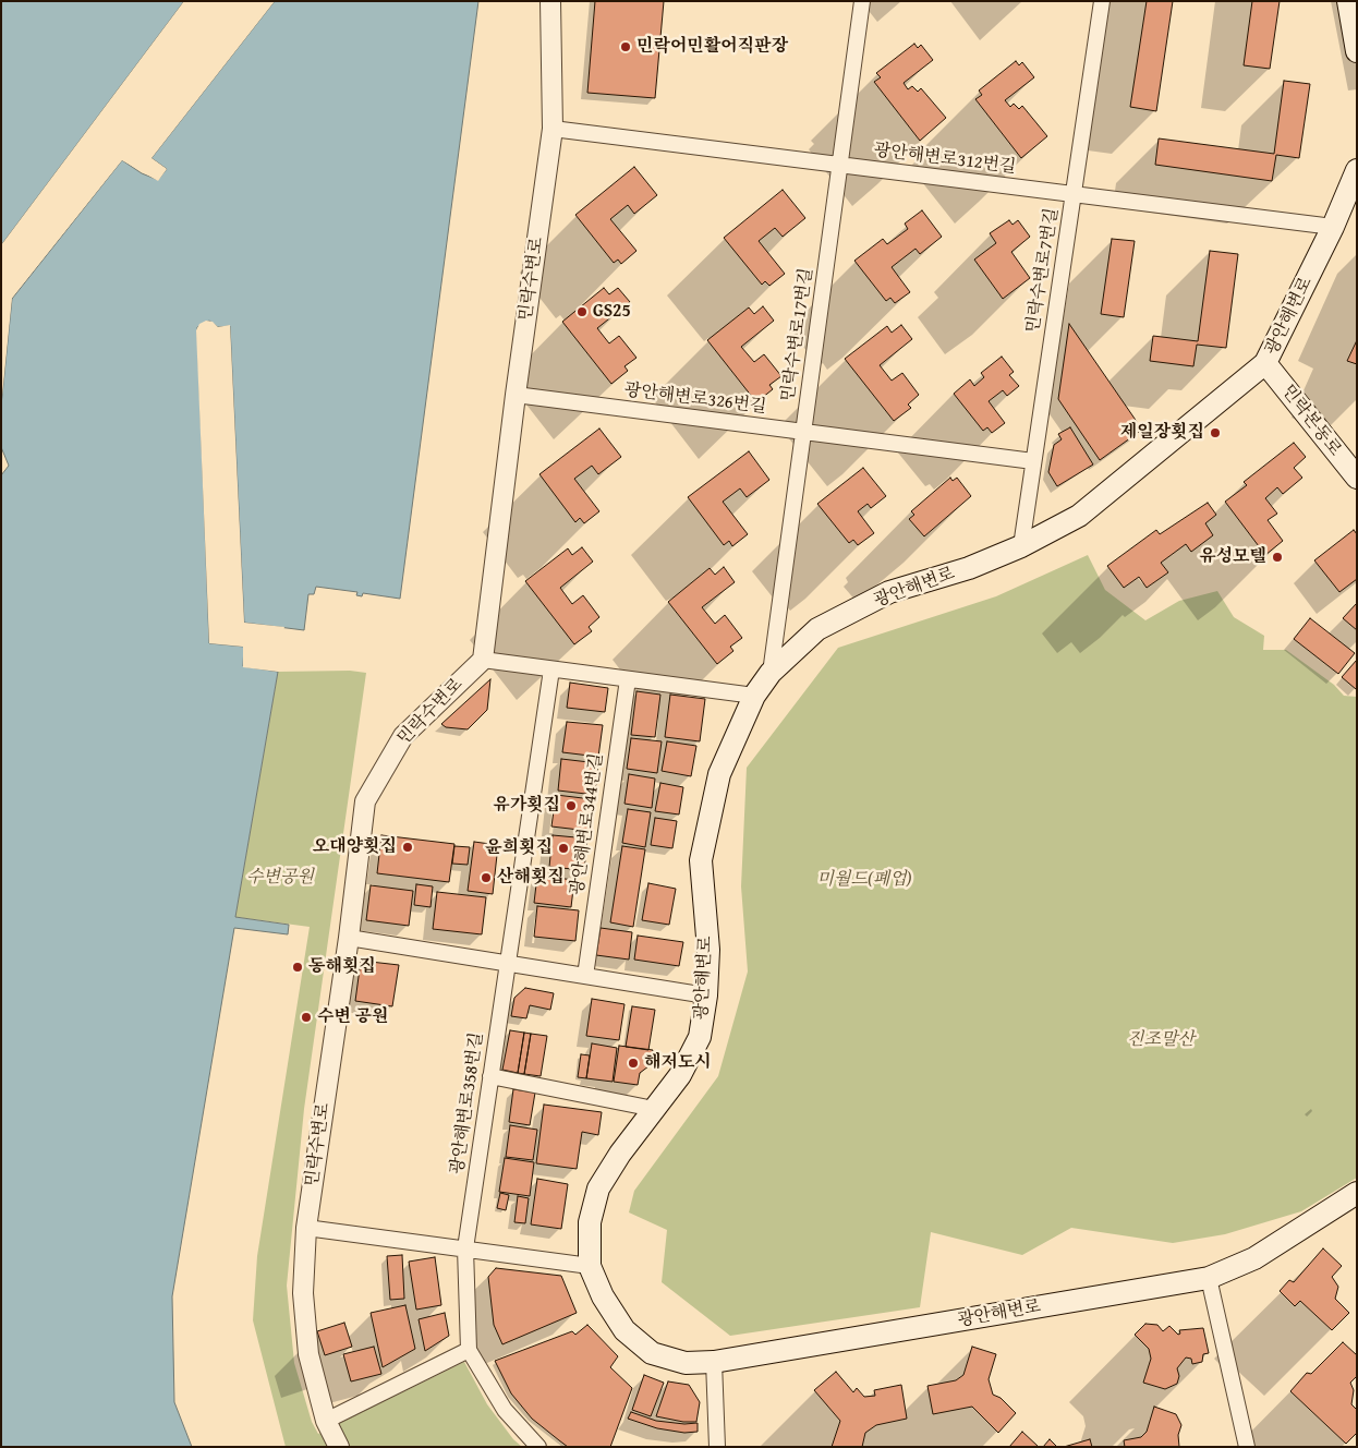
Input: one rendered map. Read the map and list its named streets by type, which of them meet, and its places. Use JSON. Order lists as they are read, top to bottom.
{
  "streets": {
    "main road": ["광안해변로", "민락본동로"],
    "street": [
      "광안해변로312번길",
      "민락수변로7번길",
      "민락수변로",
      "민락수변로17번길",
      "광안해변로326번길",
      "광안해변로344번길",
      "광안해변로358번길"
    ]
  },
  "crossings": [
    ["광안해변로312번길", "민락수변로7번길"],
    ["광안해변로312번길", "민락수변로"],
    ["광안해변로312번길", "광안해변로"],
    ["광안해변로312번길", "민락수변로17번길"],
    ["민락수변로7번길", "광안해변로"],
    ["민락수변로7번길", "광안해변로326번길"],
    ["민락수변로", "광안해변로326번길"],
    ["광안해변로", "민락수변로17번길"],
    ["광안해변로", "민락본동로"],
    ["민락수변로17번길", "광안해변로326번길"]
  ],
  "parks": ["수변공원", "미월드(폐업)", "진조말산"],
  "places": [
    "민락어민활어직판장",
    "GS25",
    "제일장횟집",
    "유성모텔",
    "유가횟집",
    "오대양횟집",
    "윤희횟집",
    "산해횟집",
    "동해횟집",
    "수변 공원",
    "해저도시"
  ]
}
